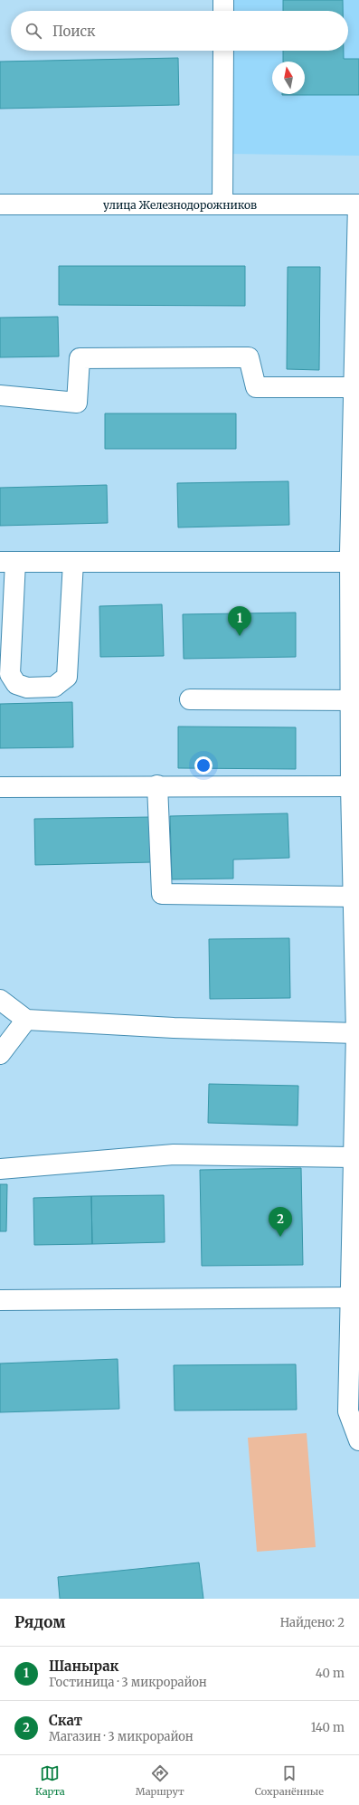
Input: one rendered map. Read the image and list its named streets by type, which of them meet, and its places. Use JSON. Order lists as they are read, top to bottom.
{
  "streets": {
    "street": ["улица Железнодорожников"]
  },
  "north": "top",
  "page": {
    "search": "Поиск",
    "pins": ["1", "2"],
    "heading": ["Рядом", "Найдено: 2"],
    "list": [
      {
        "mark": "1",
        "name": "Шанырак",
        "note": "Гостиница · 3 микрорайон",
        "value": "40 m"
      },
      {
        "mark": "2",
        "name": "Скат",
        "note": "Магазин · 3 микрорайон",
        "value": "140 m"
      }
    ],
    "nav": ["Карта", "Маршрут", "Сохранённые"]
  }
}
